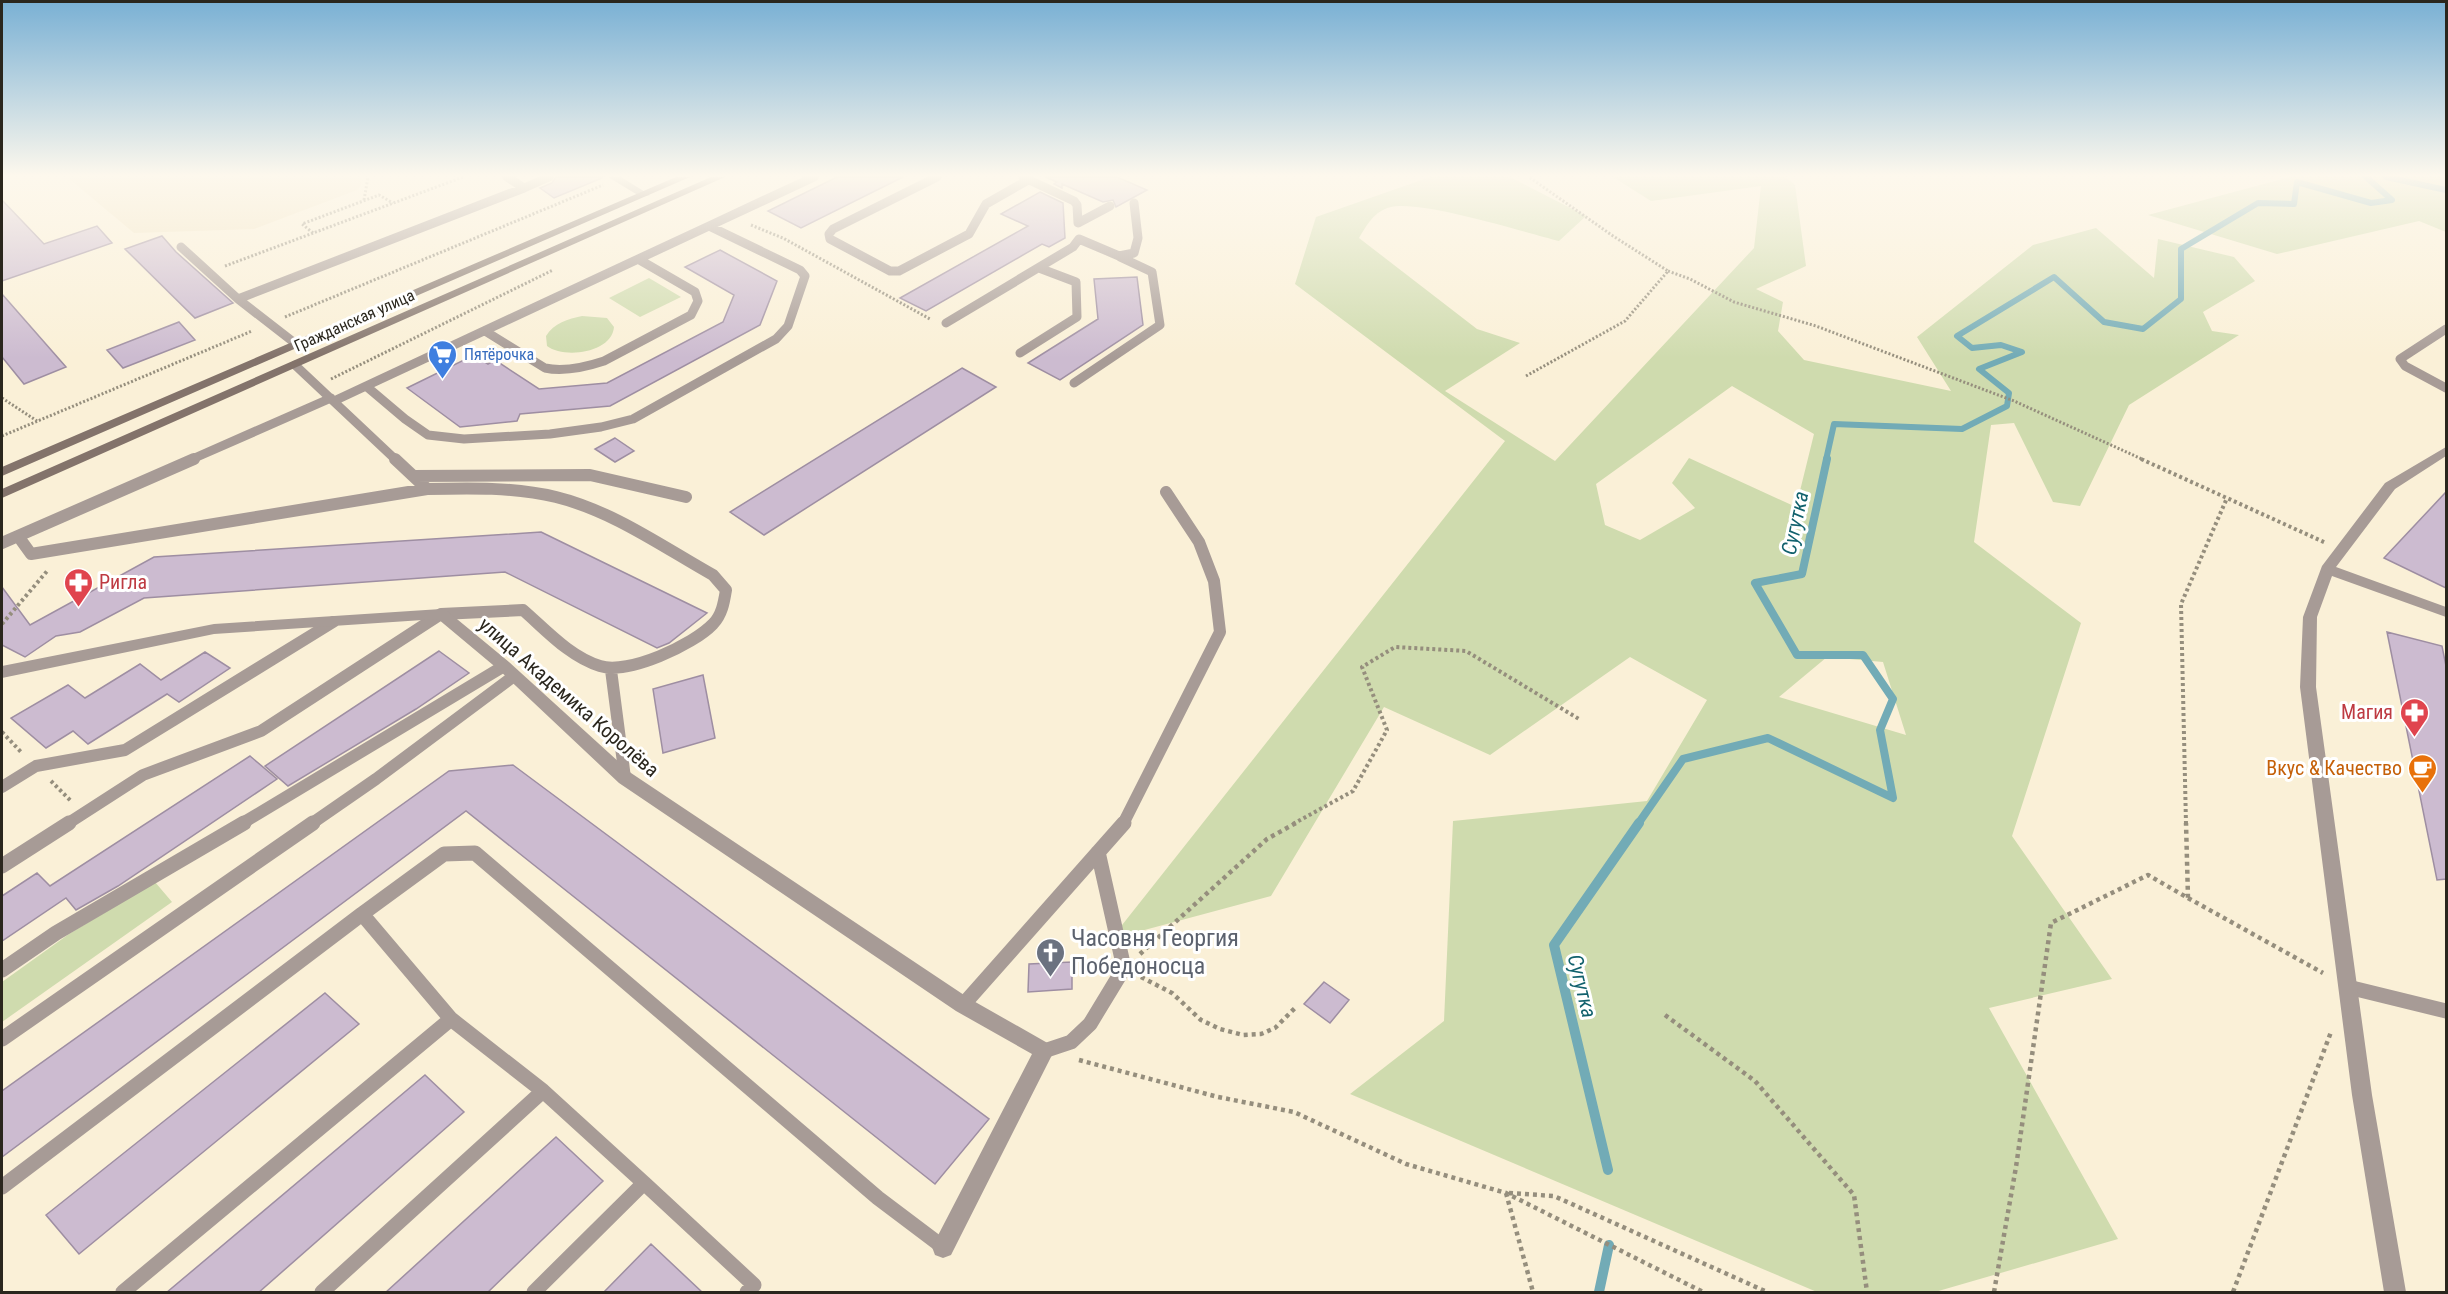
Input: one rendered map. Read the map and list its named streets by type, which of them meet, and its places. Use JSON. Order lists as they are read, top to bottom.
{
  "streets": {
    "main road": ["Гражданская улица"],
    "street": ["улица Академика Королёва"]
  },
  "water": ["Сугутка"],
  "places": {
    "supermarket": ["Пятёрочка"],
    "pharmacy": ["Ригла", "Магия"],
    "cafe": ["Вкус & Качество"],
    "church": ["Часовня Георгия Победоносца"]
  }
}
